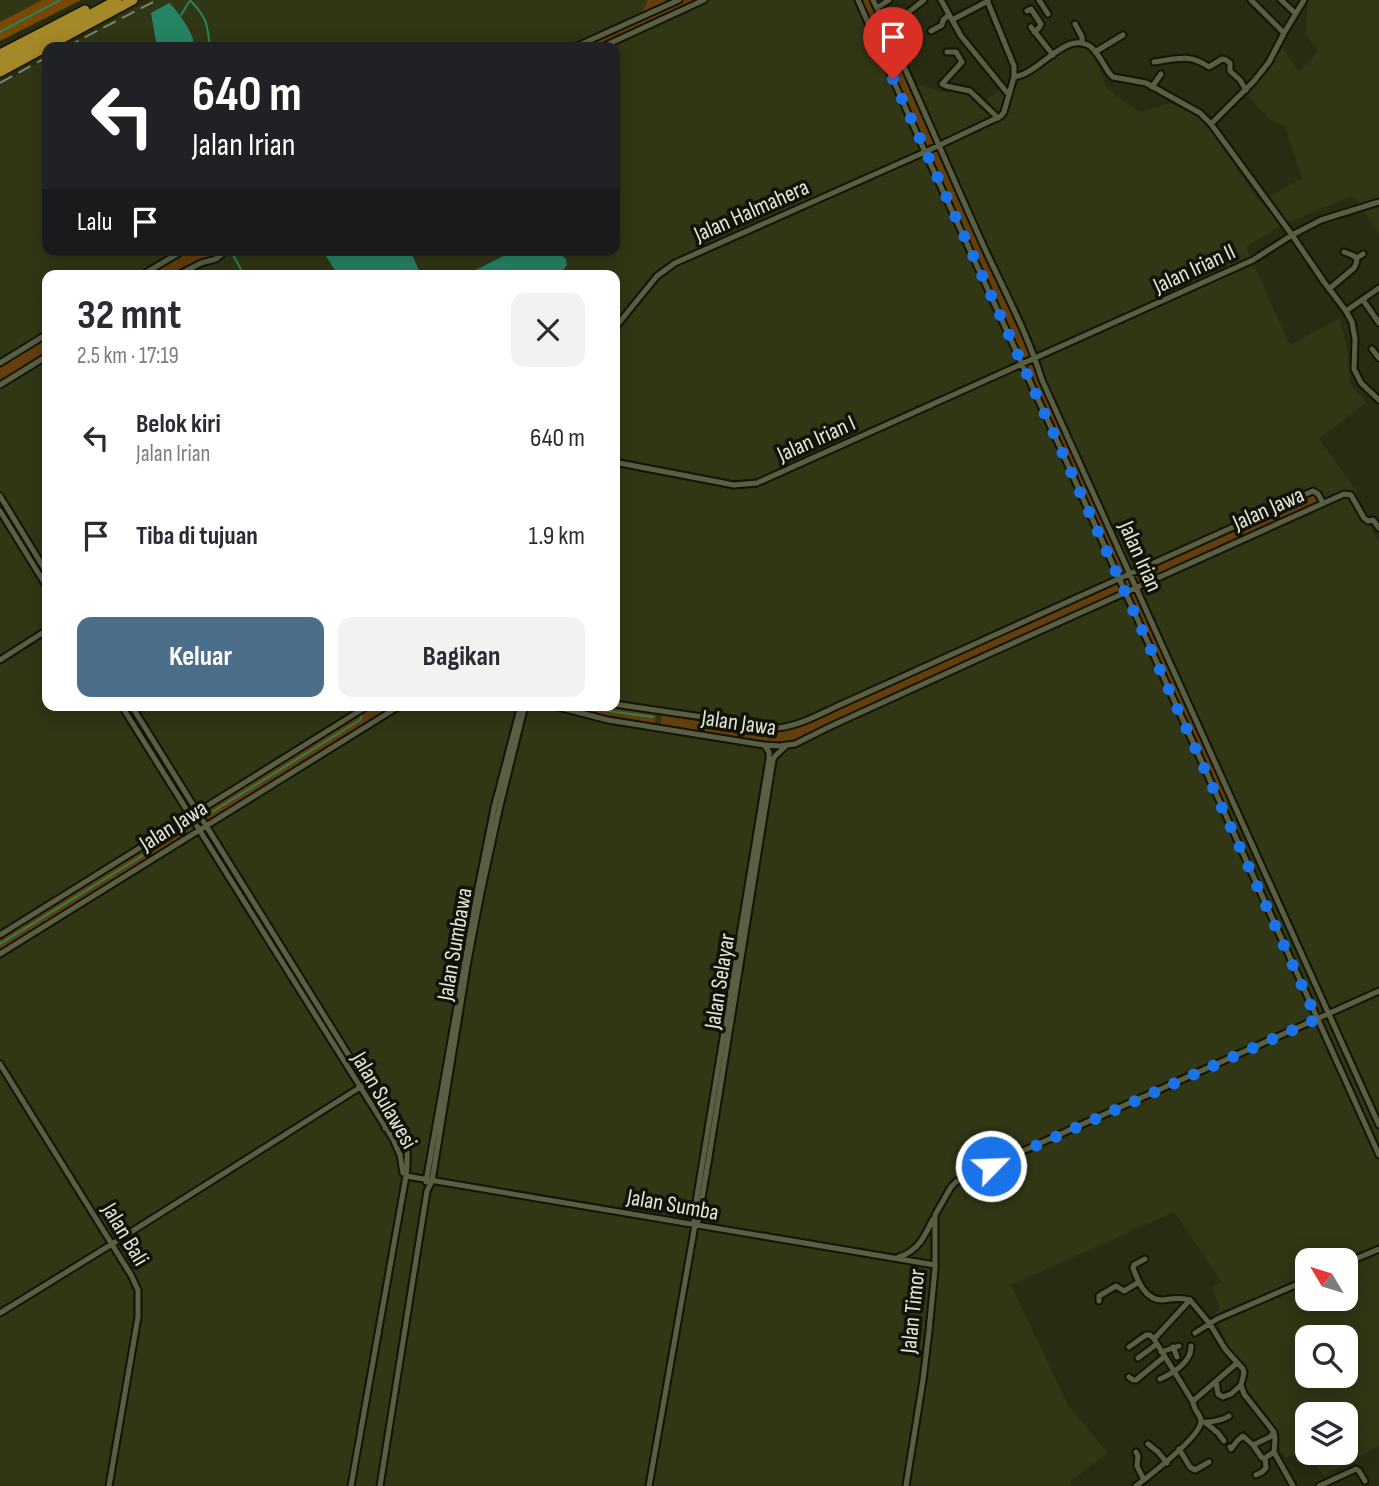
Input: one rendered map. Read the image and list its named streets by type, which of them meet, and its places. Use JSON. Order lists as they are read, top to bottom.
{
  "streets": {
    "street": [
      "Jalan Halmahera",
      "Jalan Irian II",
      "Jalan Irian I",
      "Jalan Jawa",
      "Jalan Irian",
      "Jalan Sumbawa",
      "Jalan Selayar",
      "Jalan Sulawesi",
      "Jalan Sumba",
      "Jalan Bali",
      "Jalan Timor"
    ]
  },
  "crossings": [
    ["Jalan Halmahera", "Jalan Irian"],
    ["Jalan Irian II", "Jalan Irian I"],
    ["Jalan Irian II", "Jalan Irian"],
    ["Jalan Irian I", "Jalan Irian"],
    ["Jalan Jawa", "Jalan Irian"],
    ["Jalan Jawa", "Jalan Selayar"],
    ["Jalan Jawa", "Jalan Sulawesi"],
    ["Jalan Irian", "Jalan Timor"],
    ["Jalan Sumbawa", "Jalan Sumba"],
    ["Jalan Selayar", "Jalan Sumba"],
    ["Jalan Sulawesi", "Jalan Sumba"],
    ["Jalan Sumba", "Jalan Timor"]
  ],
  "north": "top left",
  "page": {
    "turn": ["640 m", "Jalan Irian"],
    "then": "Lalu",
    "heading": ["32 mnt", "2.5 km · 17:19"],
    "list": [
      {
        "name": "Belok kiri",
        "note": "Jalan Irian",
        "value": "640 m"
      },
      {
        "name": "Tiba di tujuan",
        "value": "1.9 km"
      }
    ],
    "buttons": ["Keluar", "Bagikan"]
  }
}
